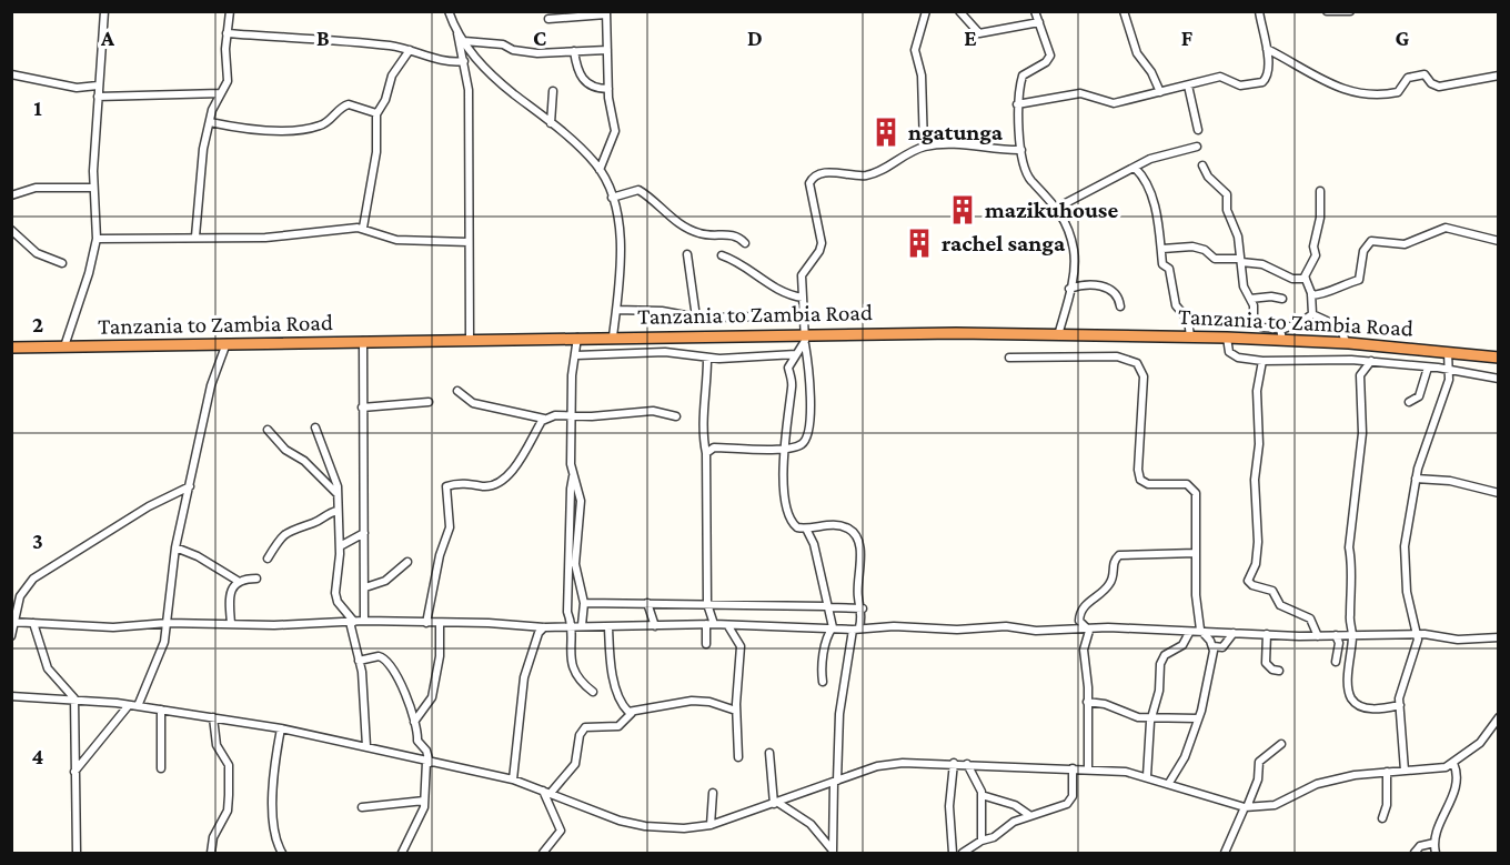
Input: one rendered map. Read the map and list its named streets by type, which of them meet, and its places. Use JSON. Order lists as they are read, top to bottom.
{
  "streets": {
    "highway": ["Tanzania to Zambia Road"]
  },
  "places": {
    "building": ["ngatunga", "mazikuhouse", "rachel sanga"]
  },
  "grid": {
    "columns": [
      "A",
      "B",
      "C",
      "D",
      "E",
      "F",
      "G"
    ],
    "rows": [
      "1",
      "2",
      "3",
      "4"
    ]
  }
}
